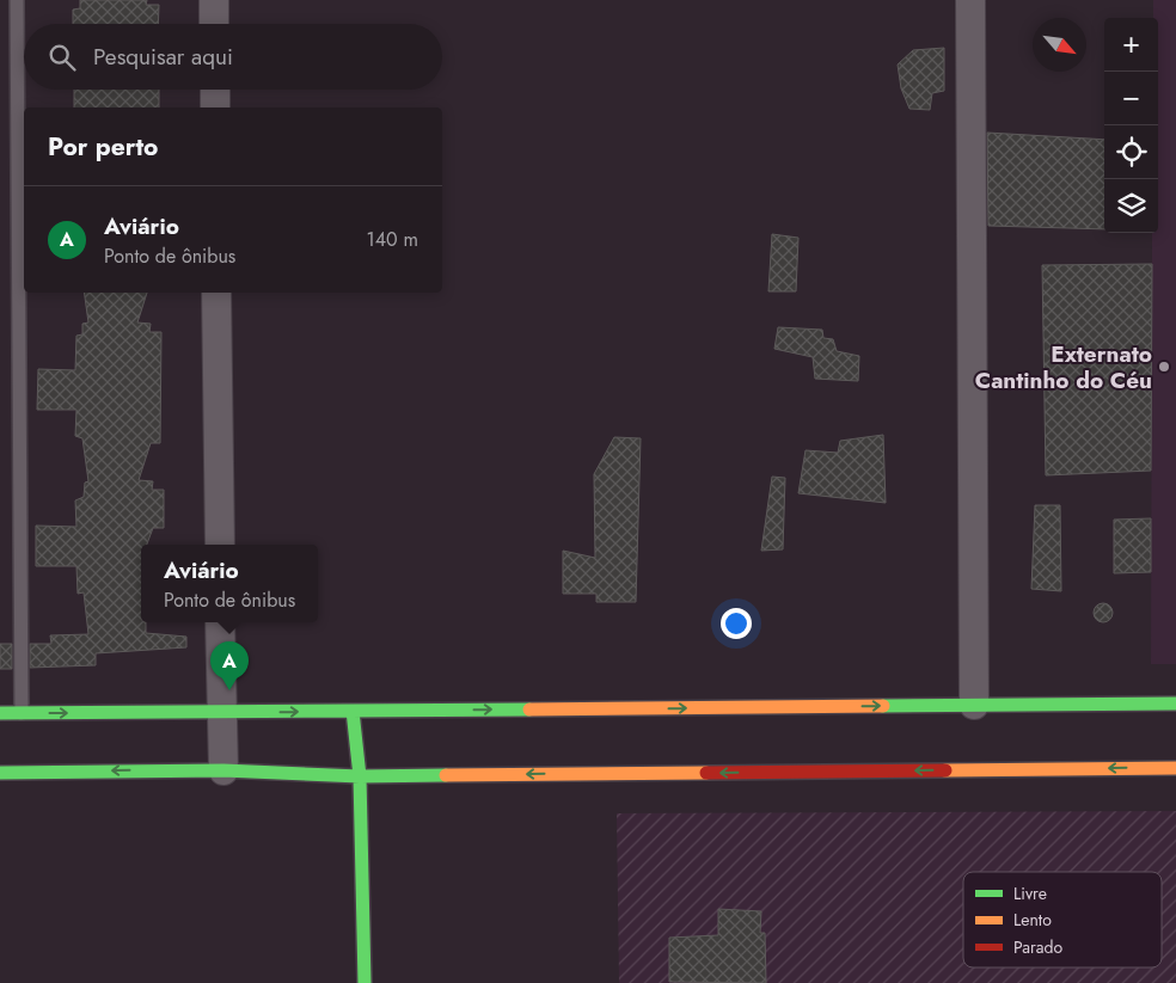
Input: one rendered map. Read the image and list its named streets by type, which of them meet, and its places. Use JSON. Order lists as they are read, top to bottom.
{
  "places": ["Externato Cantinho do Céu"],
  "legend": ["Livre", "Lento", "Parado"],
  "north": "bottom right",
  "page": {
    "map_buttons": ["+", "−"],
    "search": "Pesquisar aqui",
    "heading": "Por perto",
    "list": [
      {
        "mark": "A",
        "name": "Aviário",
        "note": "Ponto de ônibus",
        "value": "140 m"
      }
    ],
    "popup": ["Aviário", "Ponto de ônibus"],
    "pins": "A"
  }
}
